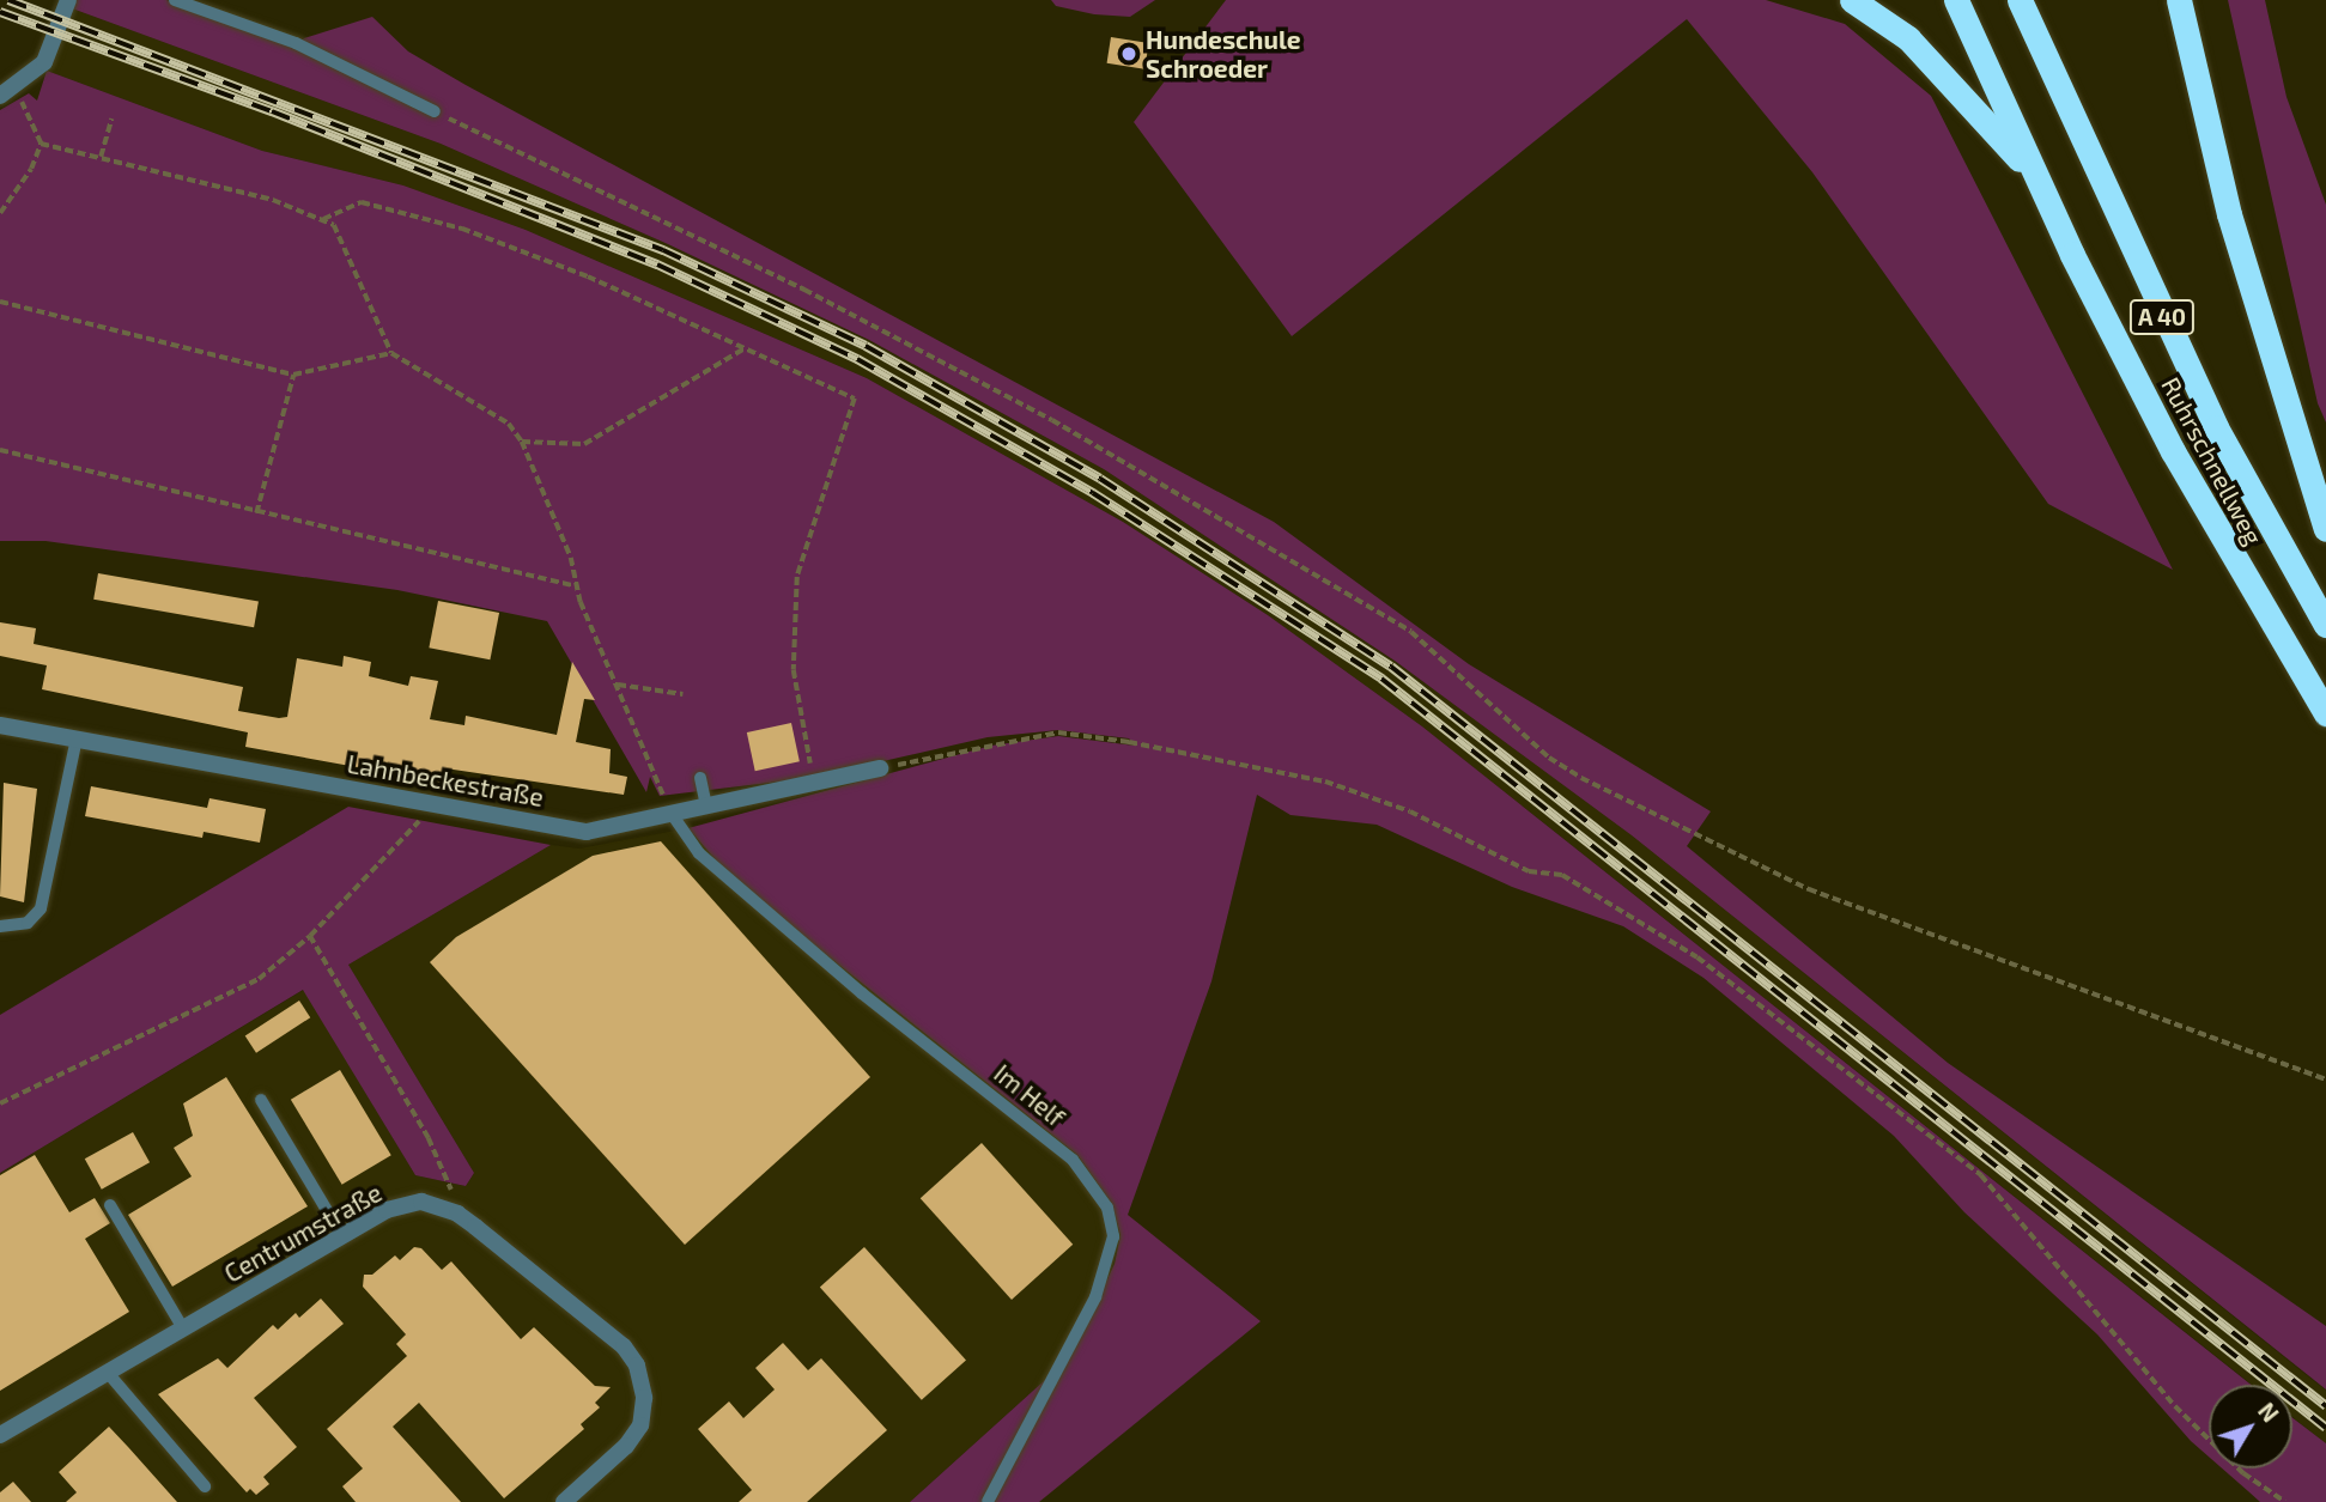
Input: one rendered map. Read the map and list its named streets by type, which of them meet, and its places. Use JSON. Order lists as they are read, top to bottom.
{
  "streets": {
    "highway": ["A 40", "Ruhrschnellweg"],
    "street": ["Lahnbeckestraße", "Centrumstraße"],
    "lane": ["Im Helf"]
  },
  "crossings": [
    ["Lahnbeckestraße", "Im Helf"]
  ],
  "places": ["Hundeschule Schroeder"],
  "north": "top right"
}
